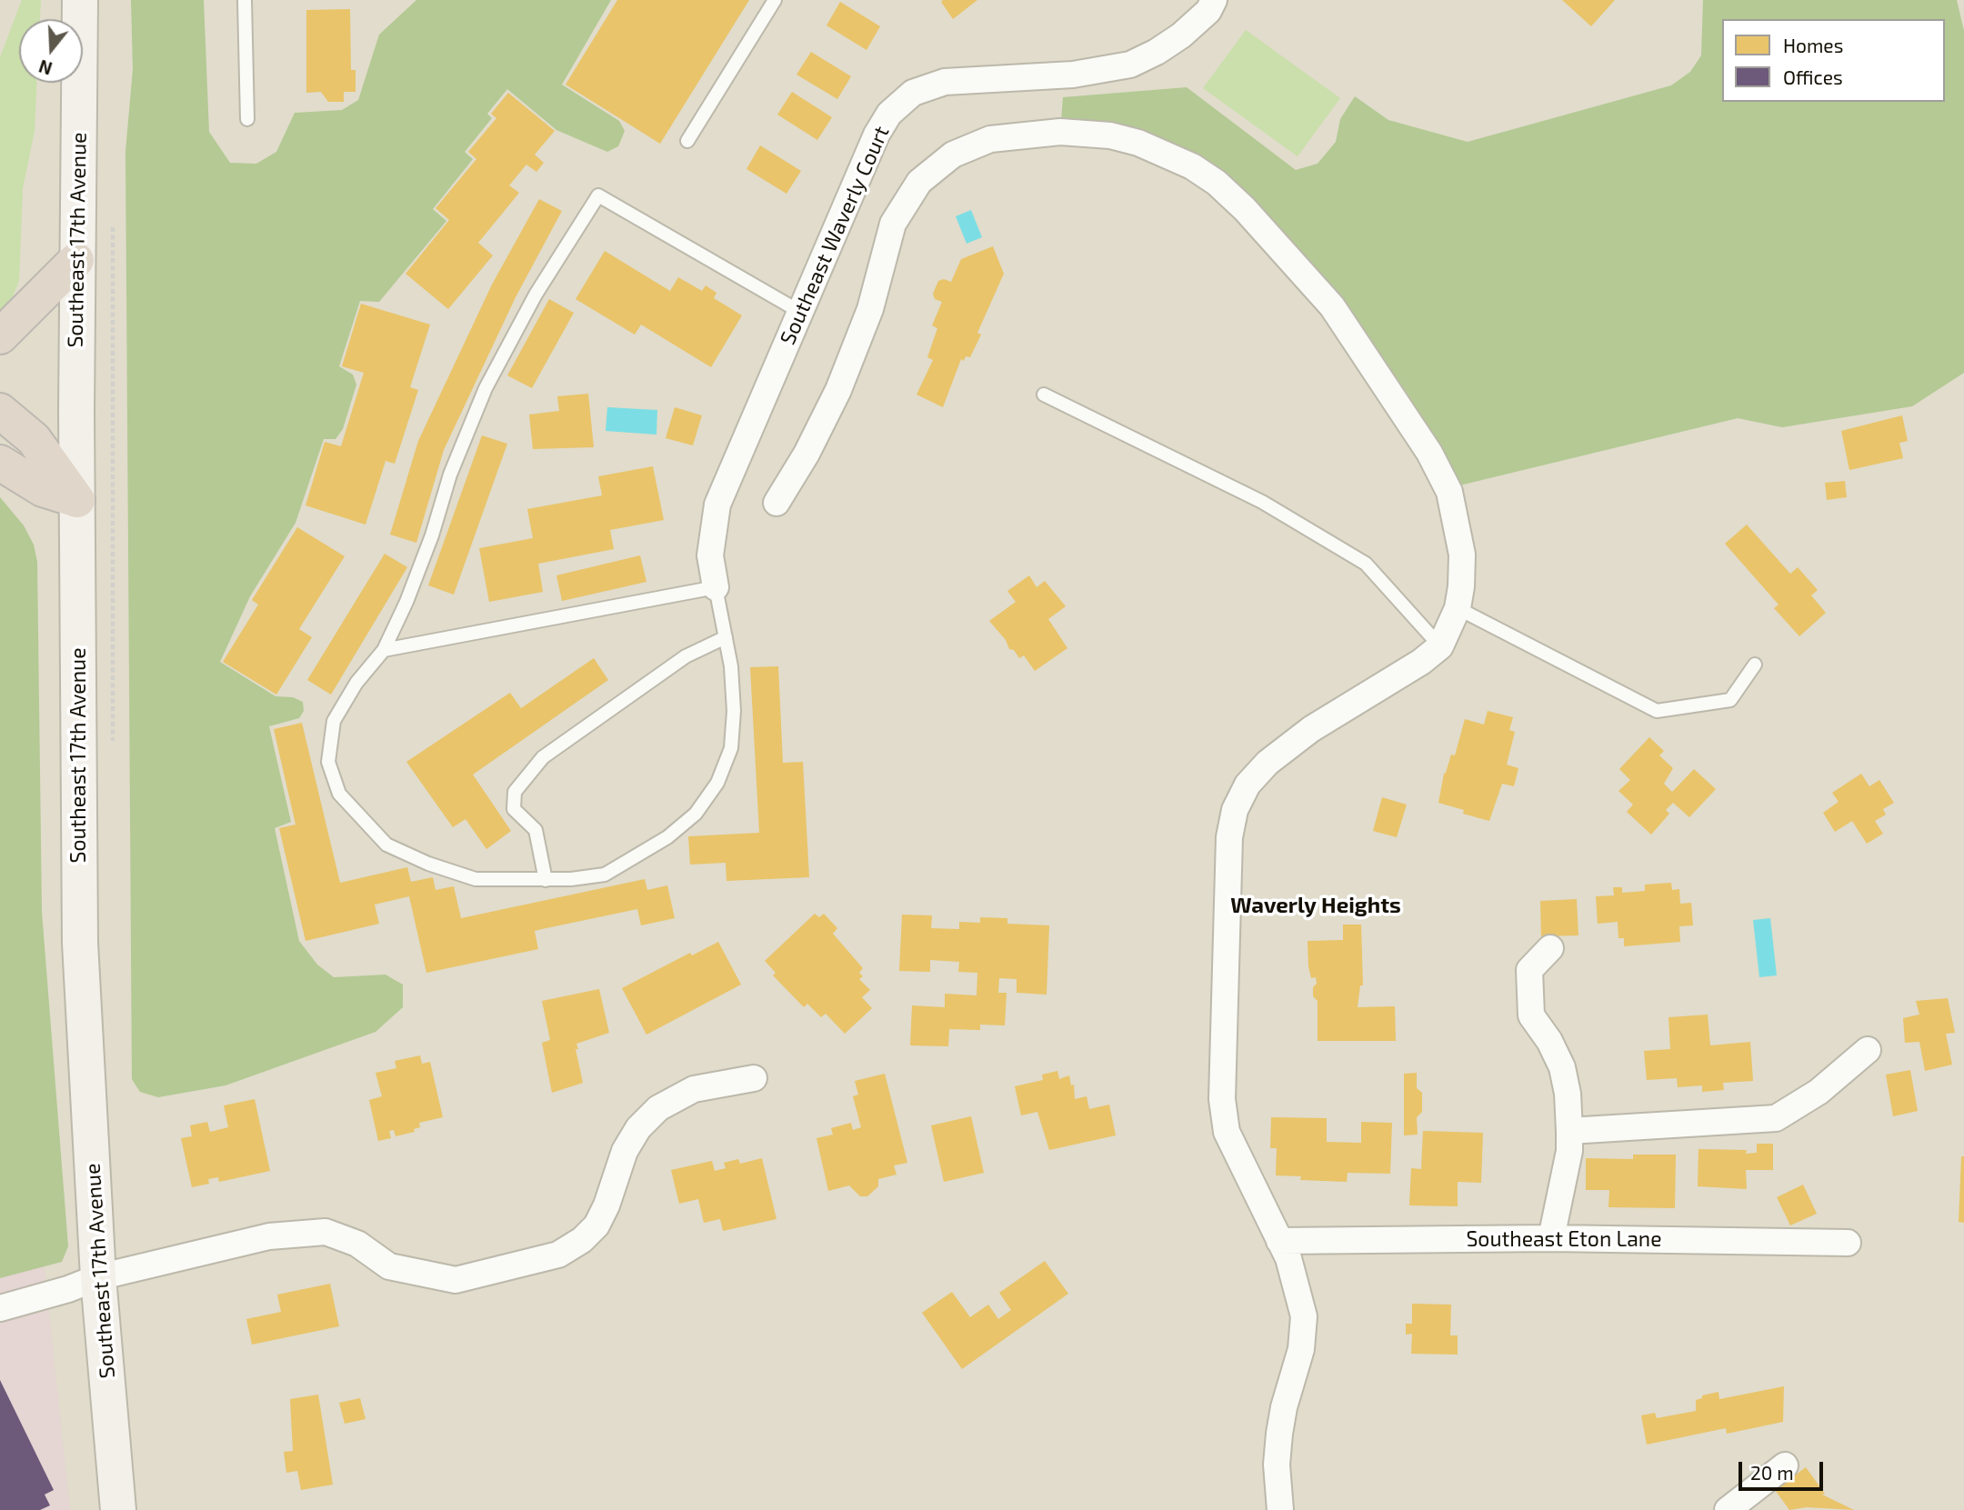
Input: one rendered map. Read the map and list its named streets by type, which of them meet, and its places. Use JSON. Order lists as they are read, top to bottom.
{
  "streets": {
    "main road": ["Southeast 17th Avenue"],
    "street": ["Southeast Waverly Court", "Southeast Eton Lane"]
  },
  "districts": ["Waverly Heights"],
  "legend": ["Homes", "Offices"],
  "scale_bar": "20 m",
  "north": "bottom"
}
